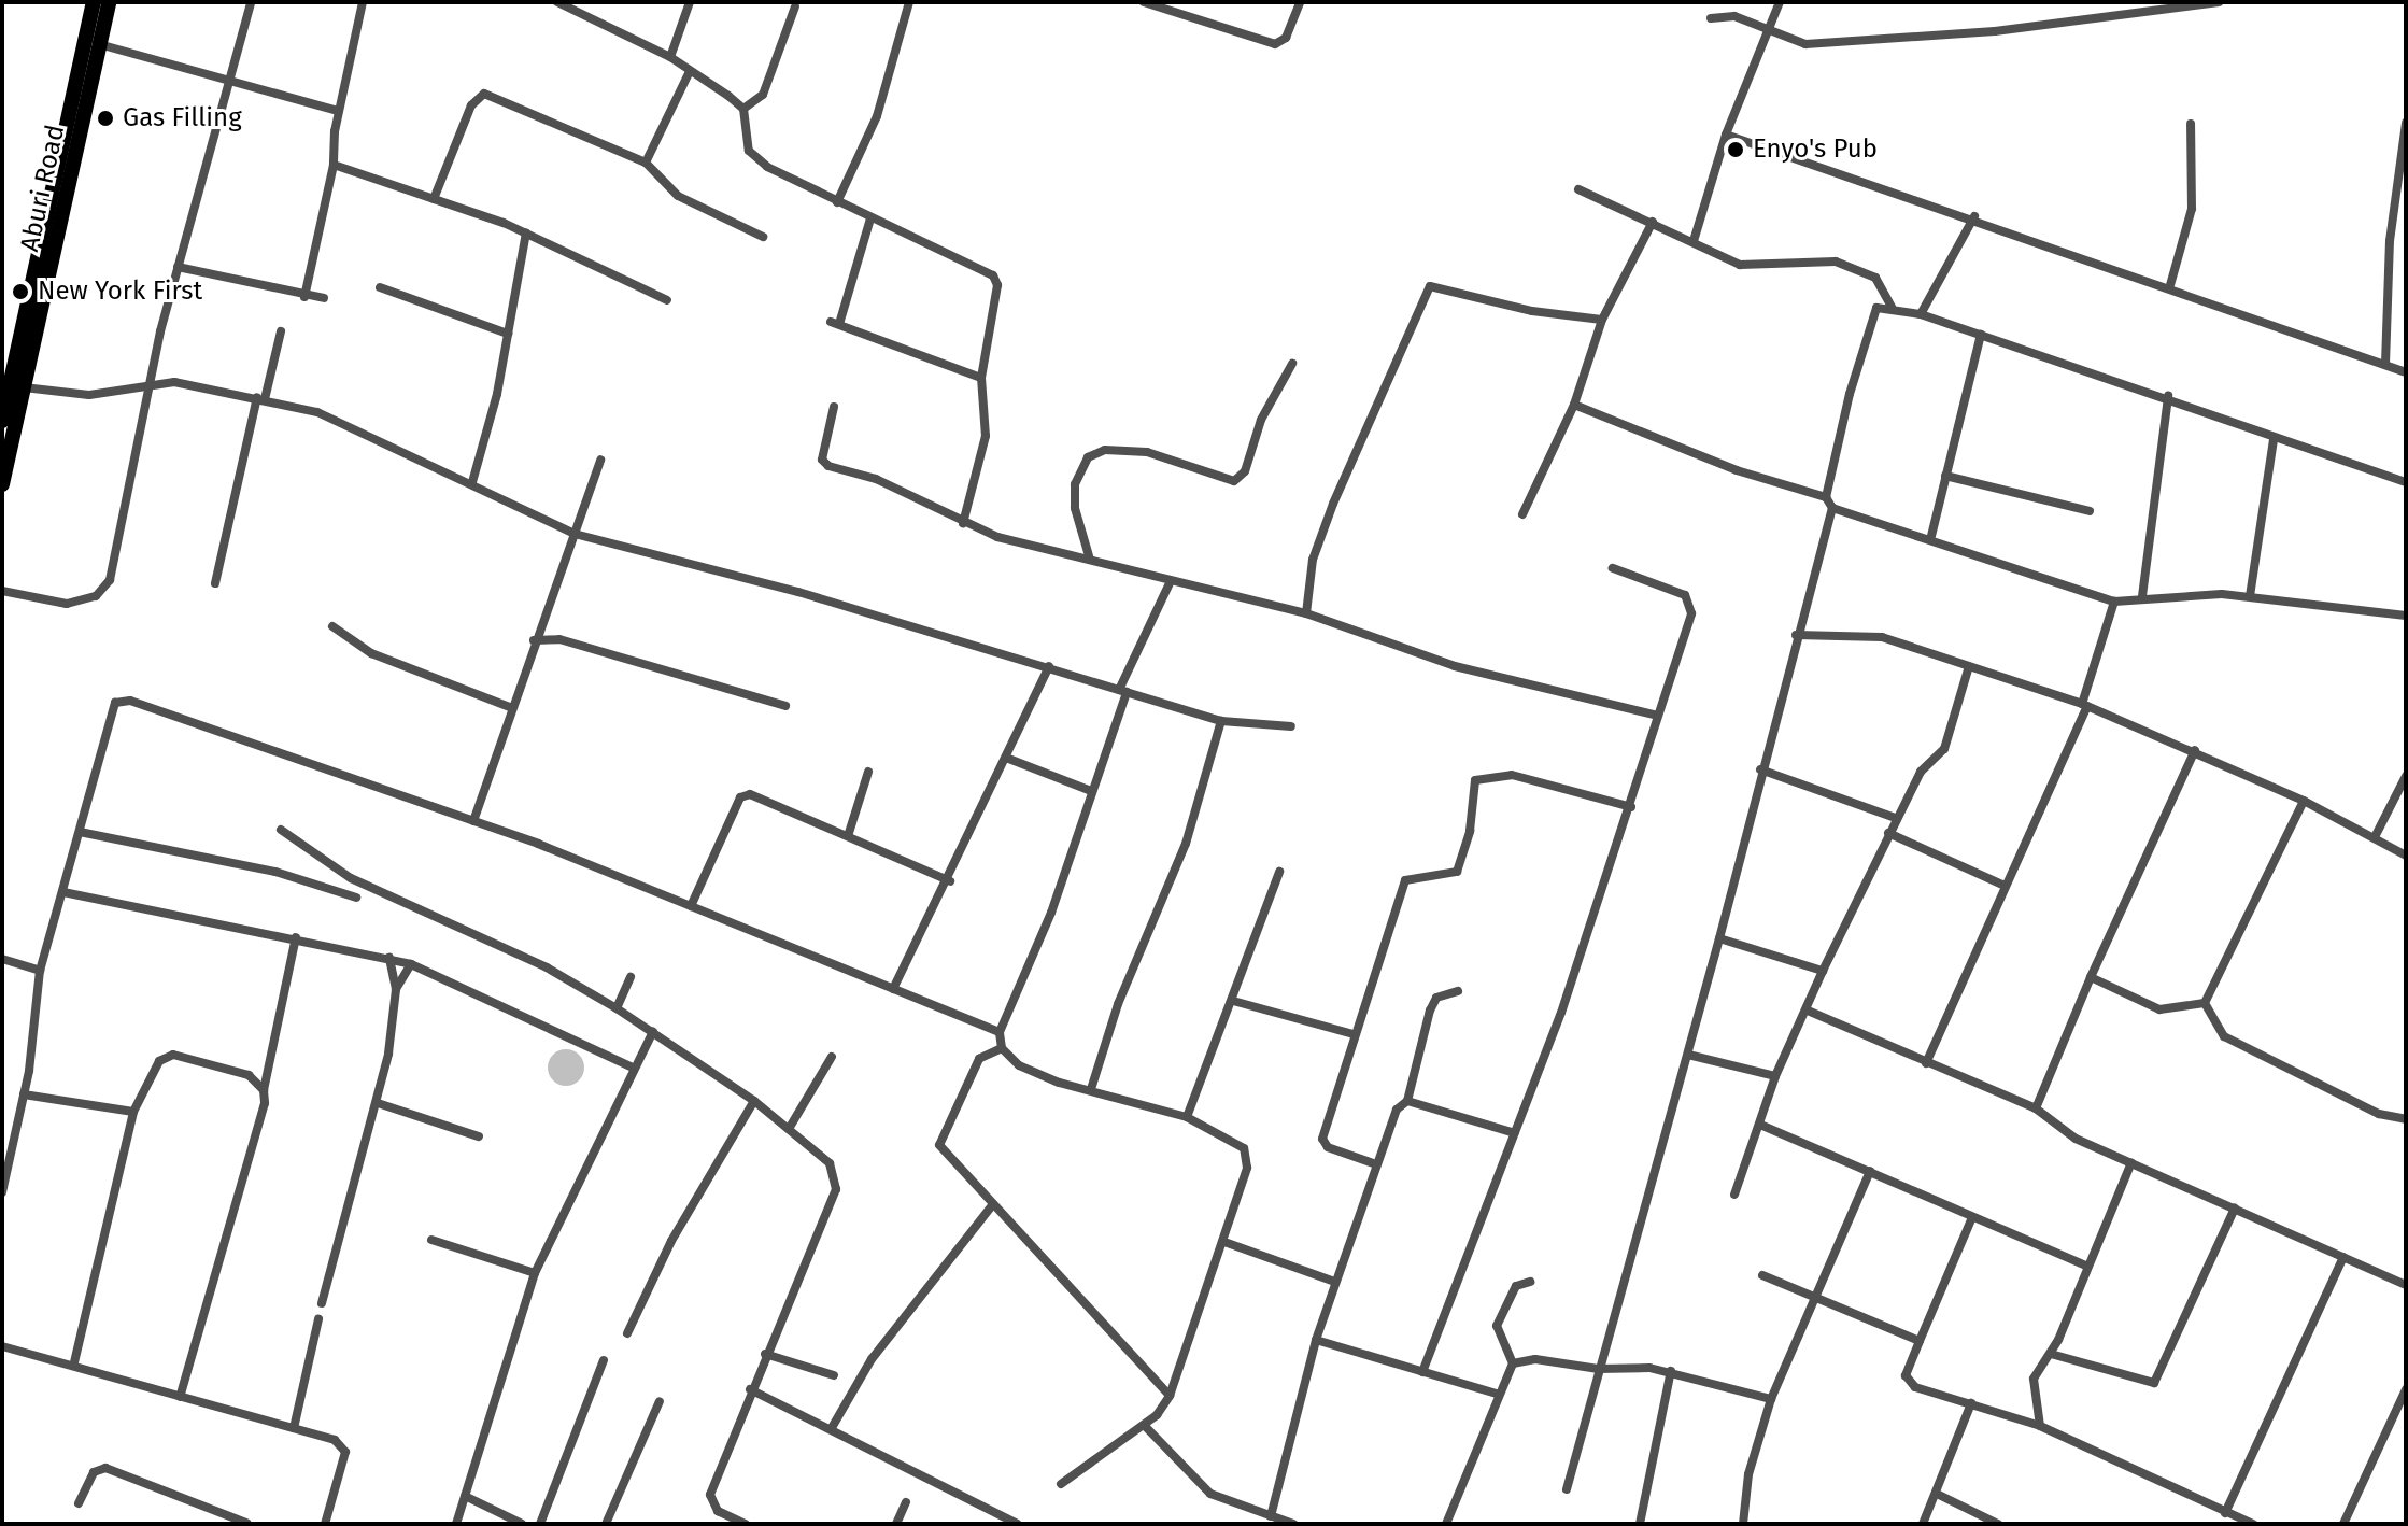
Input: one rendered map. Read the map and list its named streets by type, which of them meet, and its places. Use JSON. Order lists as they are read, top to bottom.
{
  "streets": {
    "highway": ["Aburi Road"]
  },
  "places": ["Gas Filling", "Enyo's Pub", "New York First"]
}
